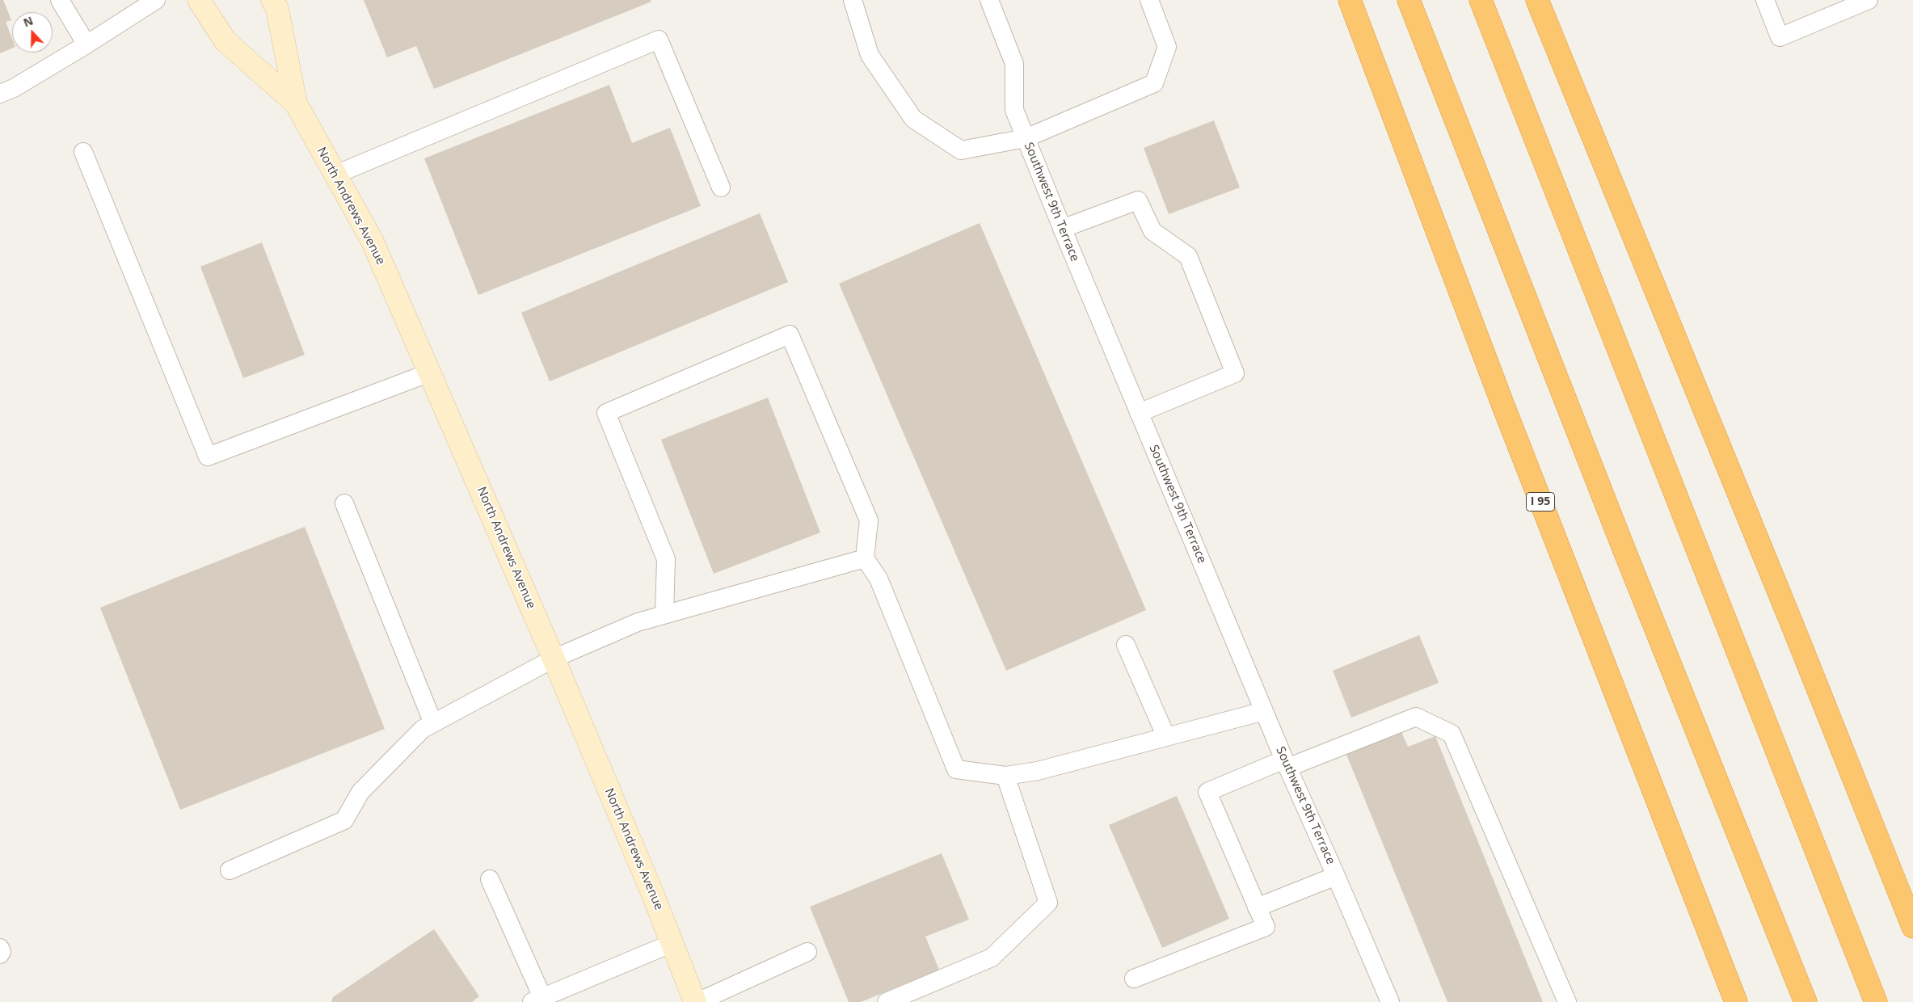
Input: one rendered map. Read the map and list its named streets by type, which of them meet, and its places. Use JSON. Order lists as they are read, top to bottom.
{
  "streets": {
    "highway": ["I 95"],
    "main road": ["North Andrews Avenue"],
    "lane": ["Southwest 9th Terrace"]
  },
  "north": "top"
}
